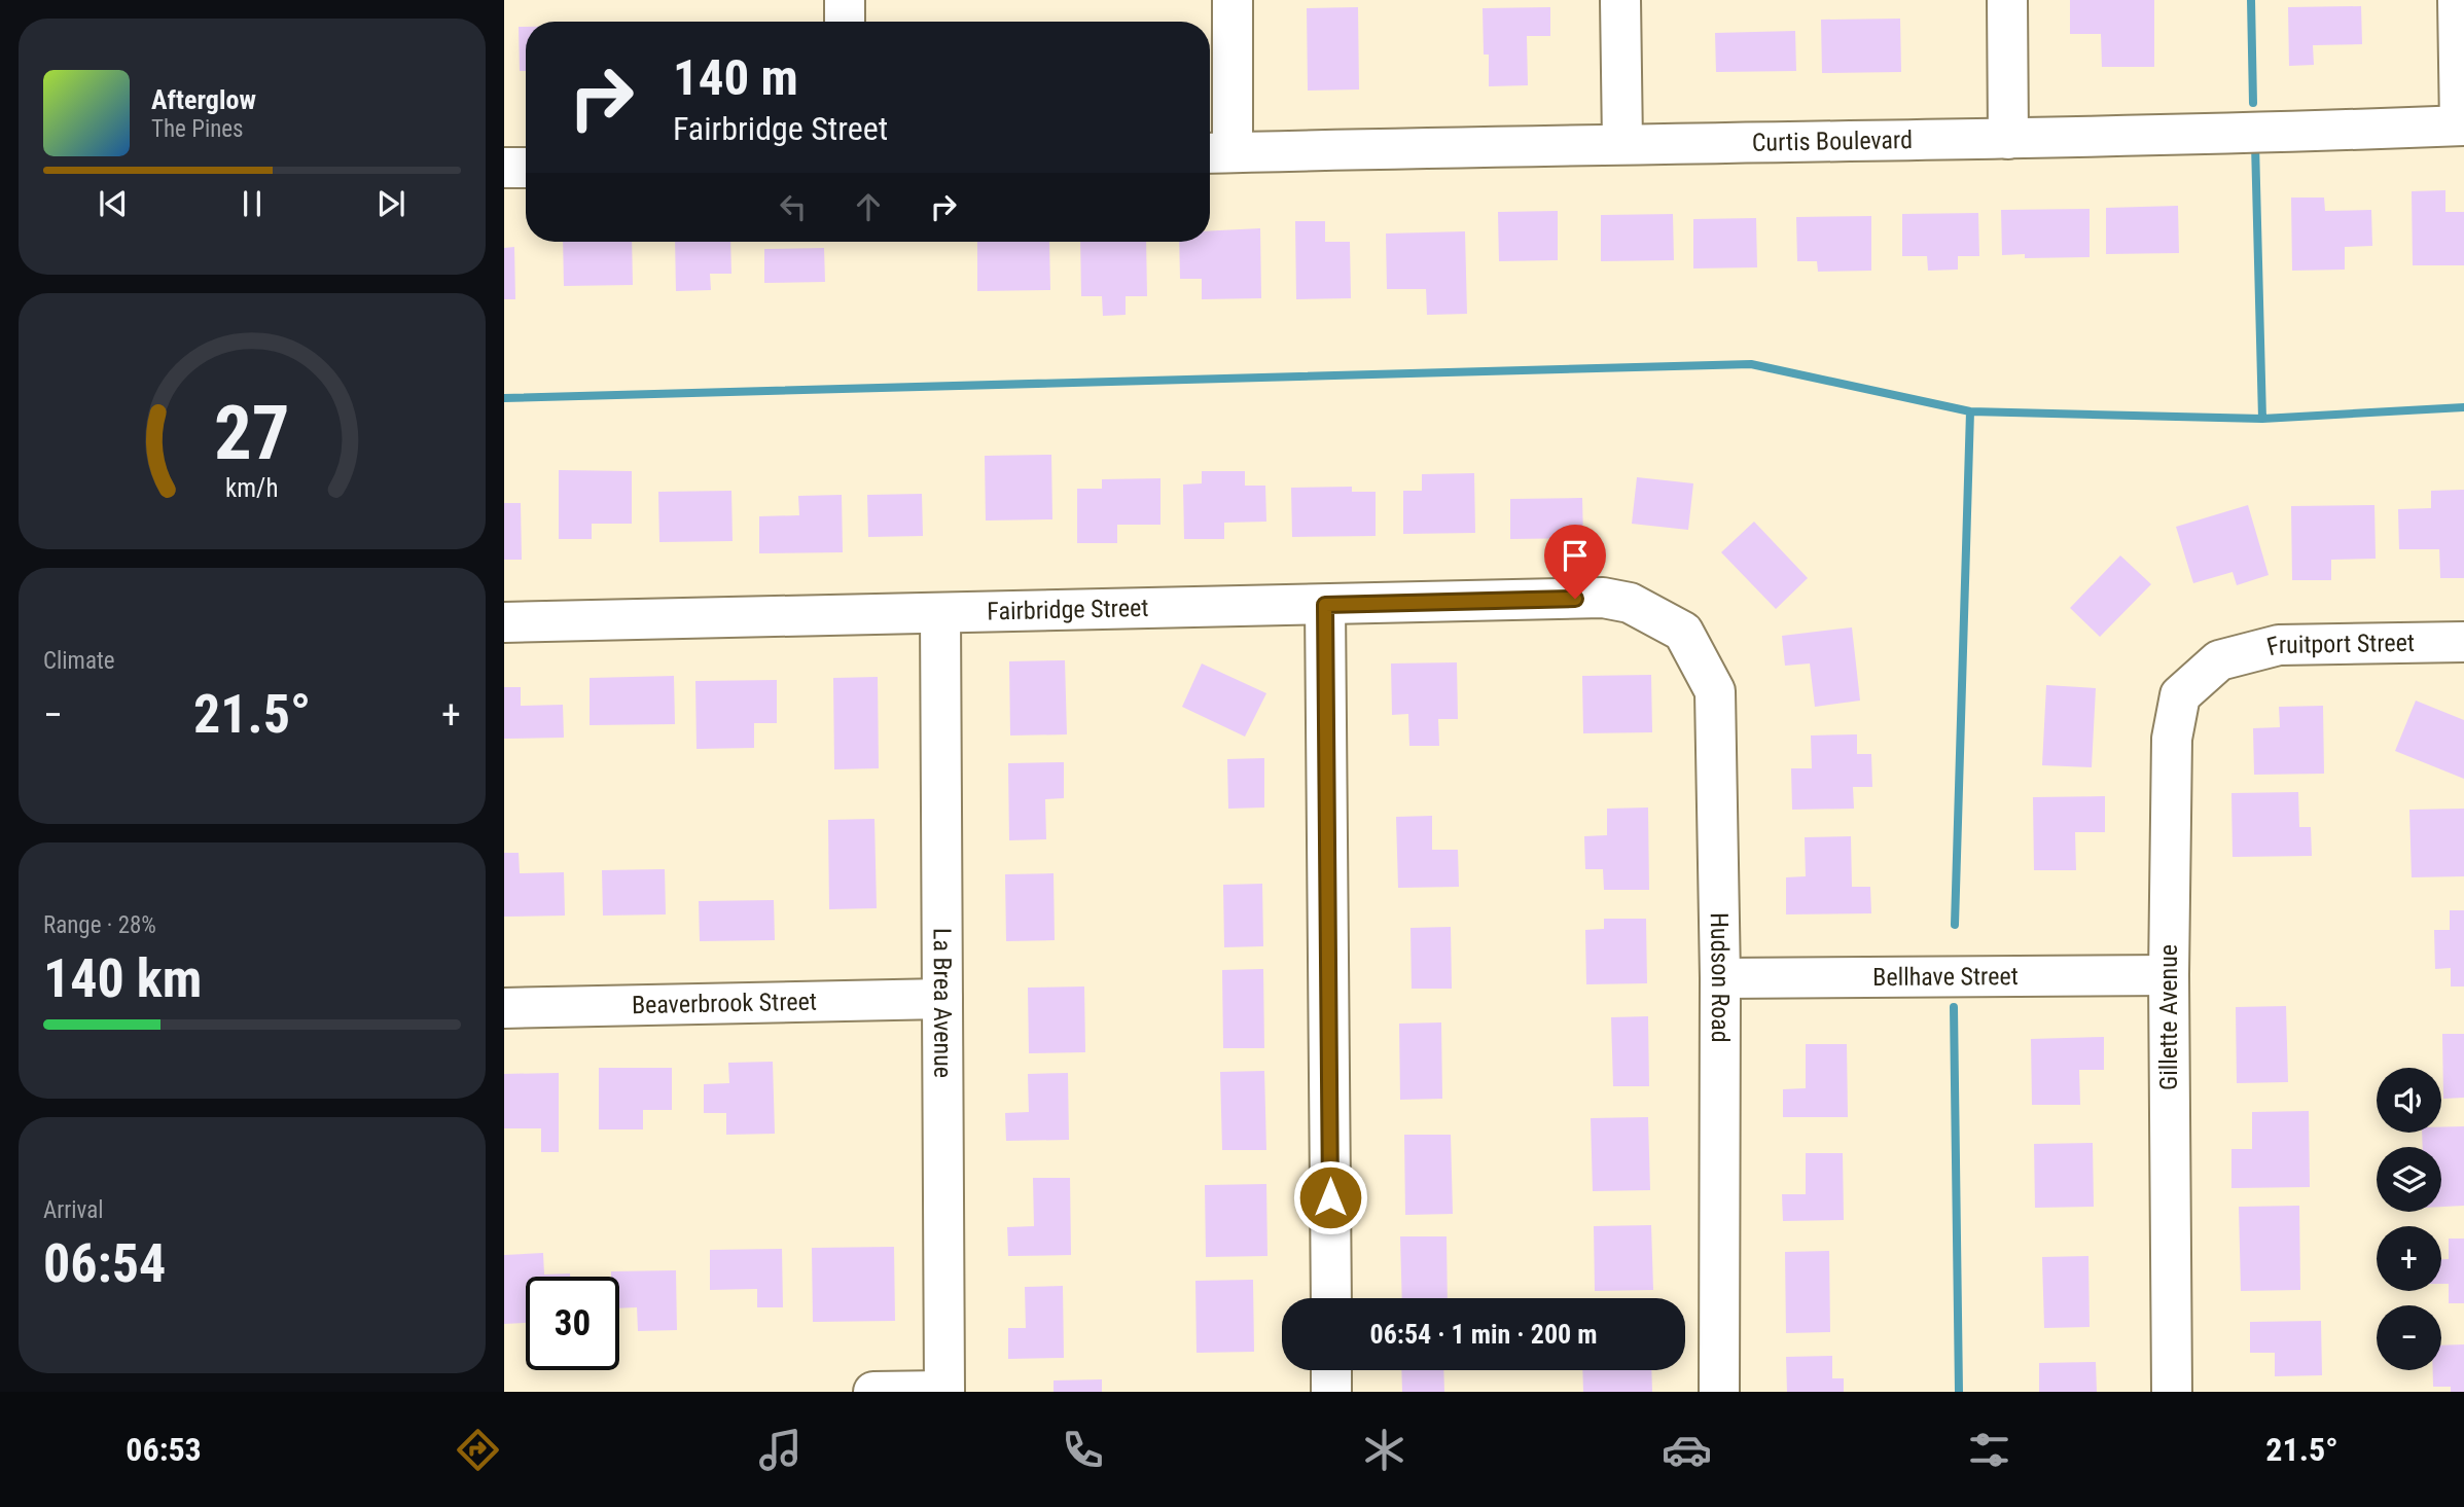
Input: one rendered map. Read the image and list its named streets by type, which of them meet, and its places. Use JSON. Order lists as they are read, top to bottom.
{
  "streets": {
    "street": [
      "Curtis Boulevard",
      "Fairbridge Street",
      "Fruitport Street",
      "Bellhave Street",
      "Hudson Road",
      "Beaverbrook Street",
      "La Brea Avenue",
      "Gillette Avenue"
    ]
  },
  "crossings": [
    ["Fairbridge Street", "Hudson Road"],
    ["Fairbridge Street", "La Brea Avenue"],
    ["Fruitport Street", "Gillette Avenue"],
    ["Bellhave Street", "Hudson Road"],
    ["Bellhave Street", "Gillette Avenue"],
    ["Beaverbrook Street", "La Brea Avenue"]
  ],
  "page": {
    "turn": ["140 m", "Fairbridge Street"],
    "song": ["Afterglow", "The Pines"],
    "tile": [
      "Climate",
      ["Range · 28%", "140 km"],
      ["Arrival", "06:54"]
    ],
    "heat": ["−", "21.5°", "+"],
    "map_buttons": ["+", "−"],
    "limit": "30",
    "trip": "06:54 · 1 min · 200 m",
    "tabs": ["06:53", "21.5°"],
    "gauge": ["27", "km/h"]
  }
}
